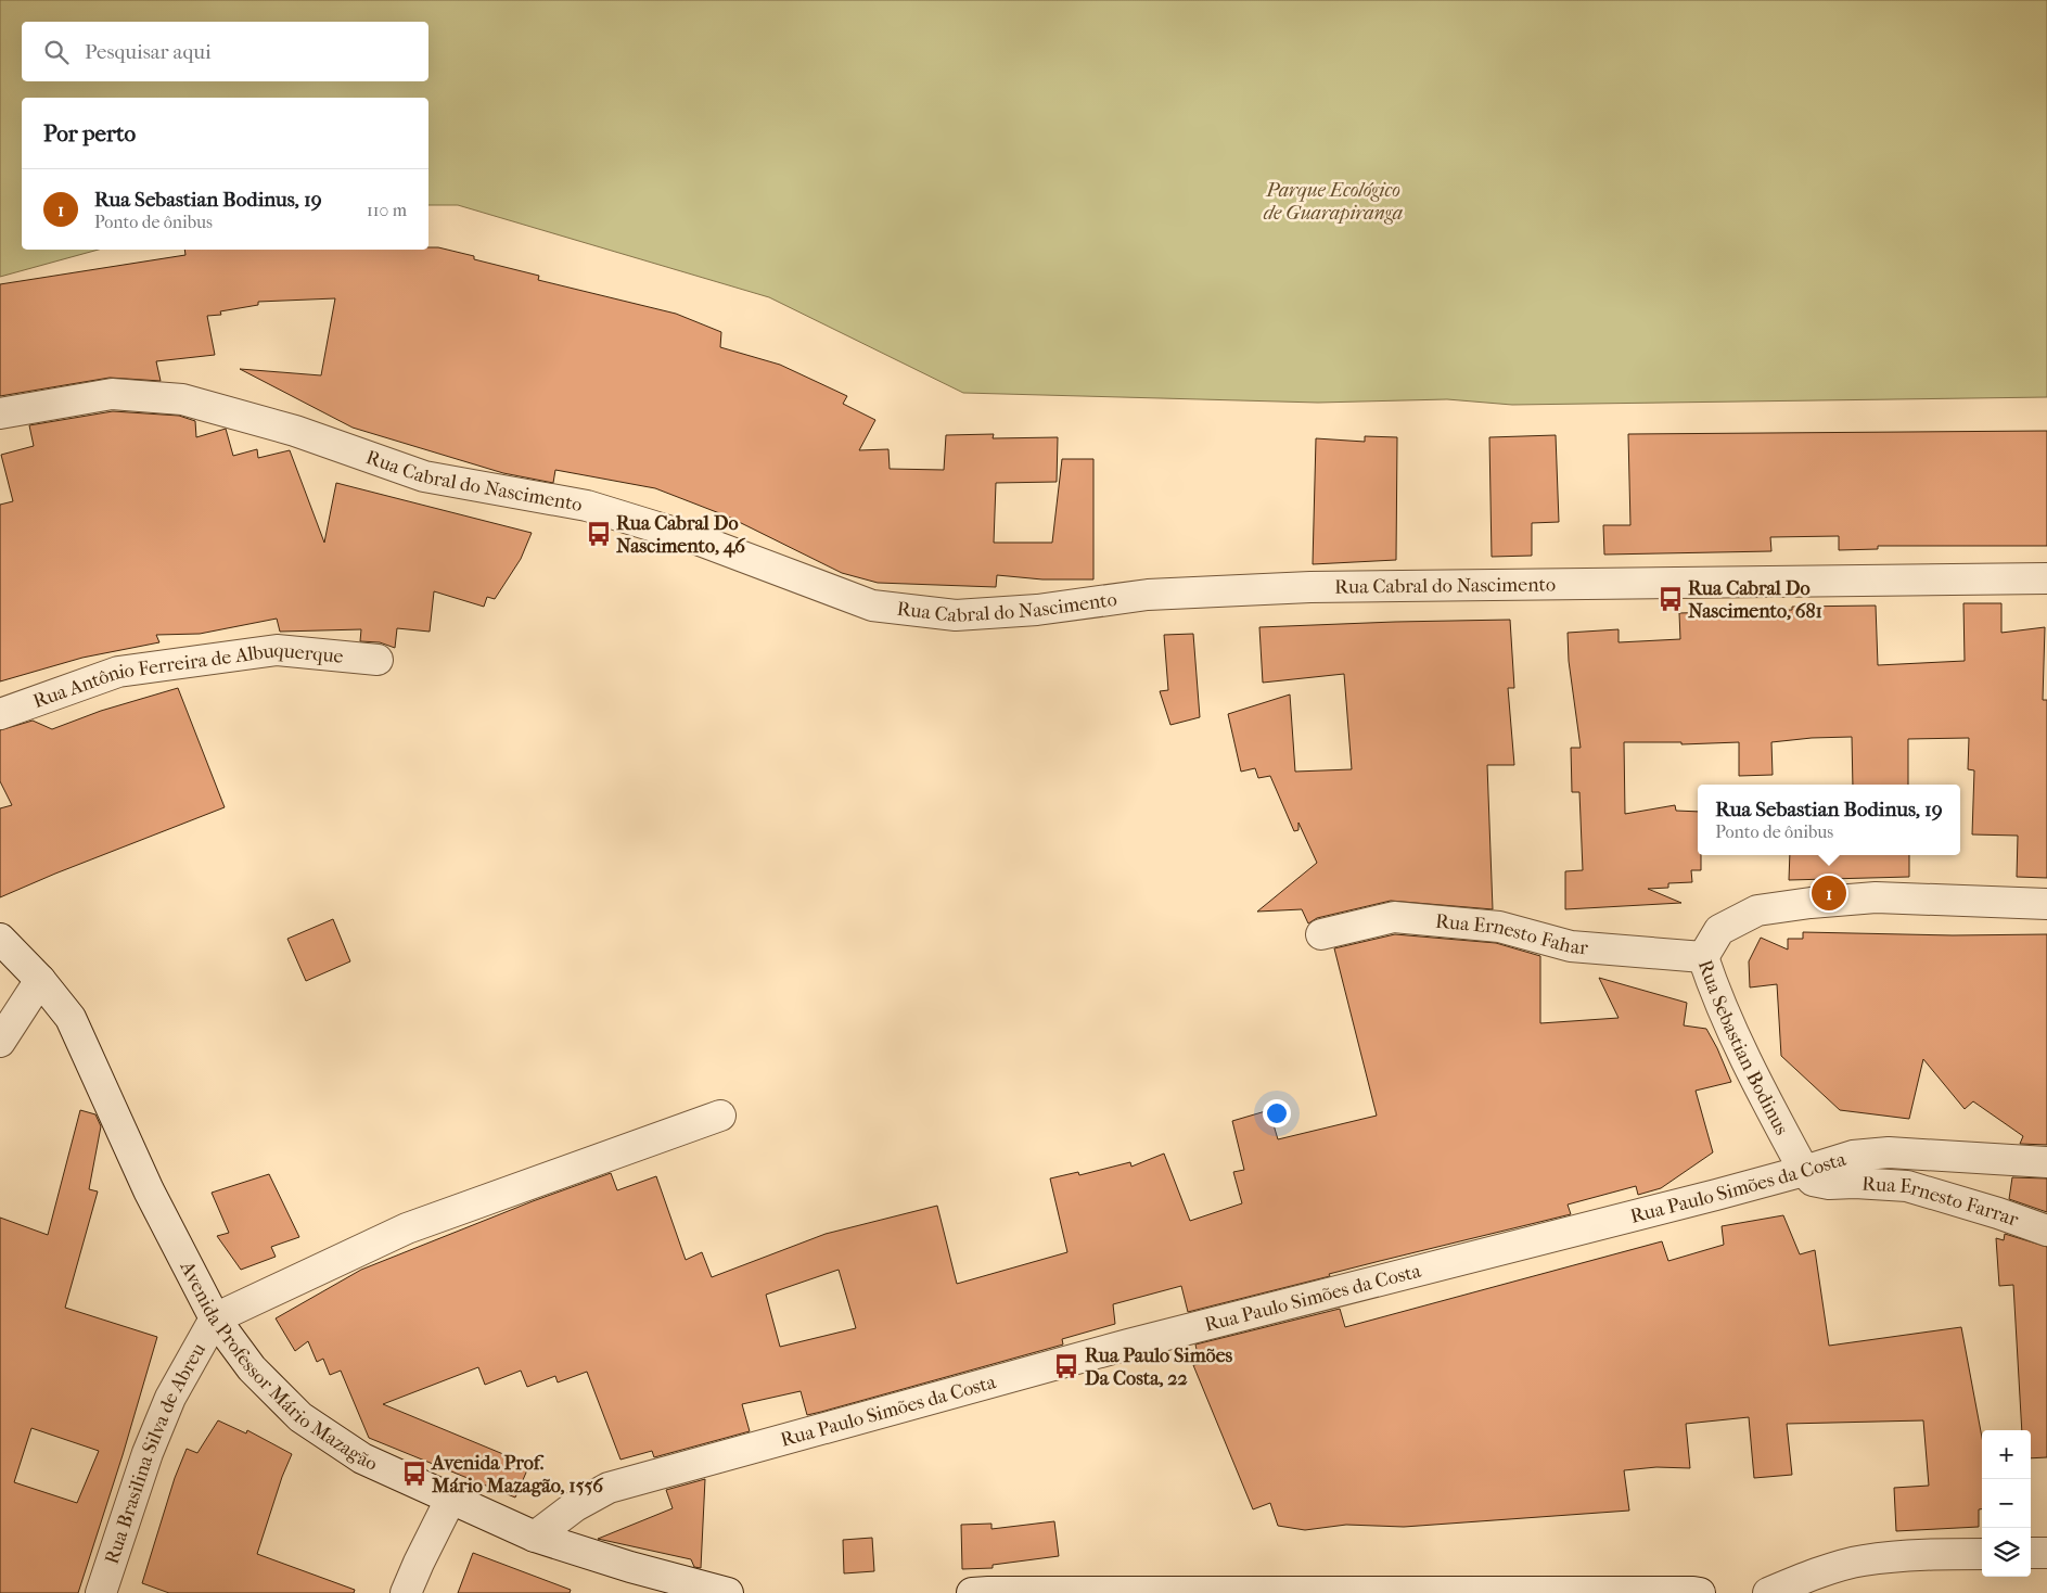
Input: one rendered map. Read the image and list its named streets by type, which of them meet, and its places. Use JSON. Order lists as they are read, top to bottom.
{
  "streets": {
    "street": [
      "Rua Cabral do Nascimento",
      "Rua Antônio Ferreira de Albuquerque",
      "Rua Ernesto Fahar",
      "Rua Sebastian Bodinus",
      "Rua Paulo Simões da Costa",
      "Rua Ernesto Farrar",
      "Avenida Professor Mário Mazagão",
      "Rua Brasilina Silva de Abreu"
    ]
  },
  "crossings": [
    ["Rua Ernesto Fahar", "Rua Sebastian Bodinus"],
    ["Rua Sebastian Bodinus", "Rua Paulo Simões da Costa"],
    ["Rua Sebastian Bodinus", "Rua Ernesto Farrar"],
    ["Rua Paulo Simões da Costa", "Rua Ernesto Farrar"],
    ["Rua Paulo Simões da Costa", "Avenida Professor Mário Mazagão"],
    ["Avenida Professor Mário Mazagão", "Rua Brasilina Silva de Abreu"]
  ],
  "parks": ["Parque Ecológico de Guarapiranga"],
  "places": {
    "bus stop": [
      "Rua Cabral Do Nascimento, 46",
      "Rua Cabral Do Nascimento, 681",
      "Rua Paulo Simões Da Costa, 22",
      "Avenida Prof. Mário Mazagão, 1556"
    ]
  },
  "page": {
    "search": "Pesquisar aqui",
    "heading": "Por perto",
    "list": [
      {
        "mark": "1",
        "name": "Rua Sebastian Bodinus, 19",
        "note": "Ponto de ônibus",
        "value": "110 m"
      }
    ],
    "popup": ["Rua Sebastian Bodinus, 19", "Ponto de ônibus"],
    "pins": "1",
    "map_buttons": ["+", "−"]
  }
}
